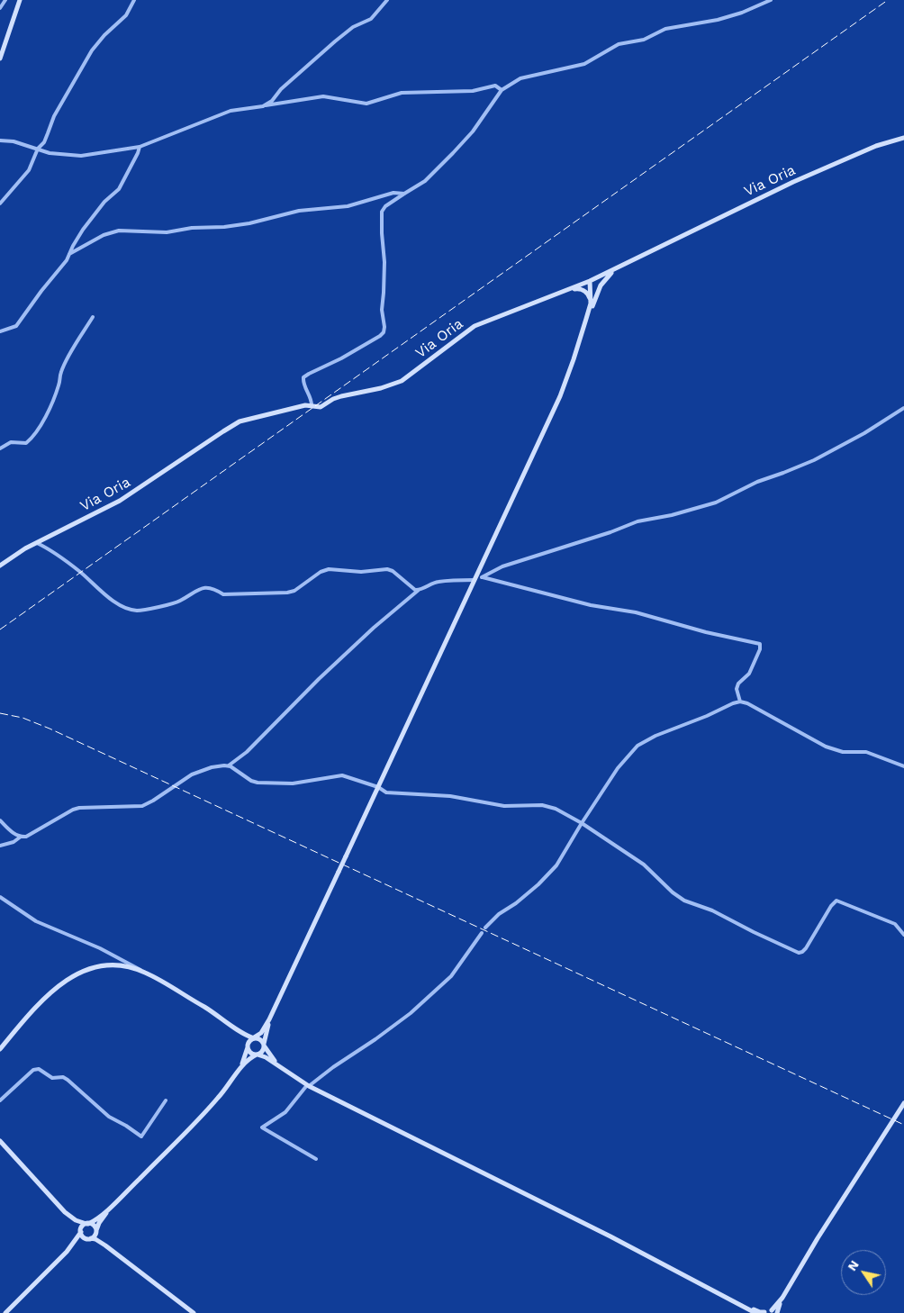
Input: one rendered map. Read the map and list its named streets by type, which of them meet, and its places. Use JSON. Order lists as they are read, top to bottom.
{
  "streets": {
    "main road": ["Via Oria"]
  },
  "north": "top left"
}
